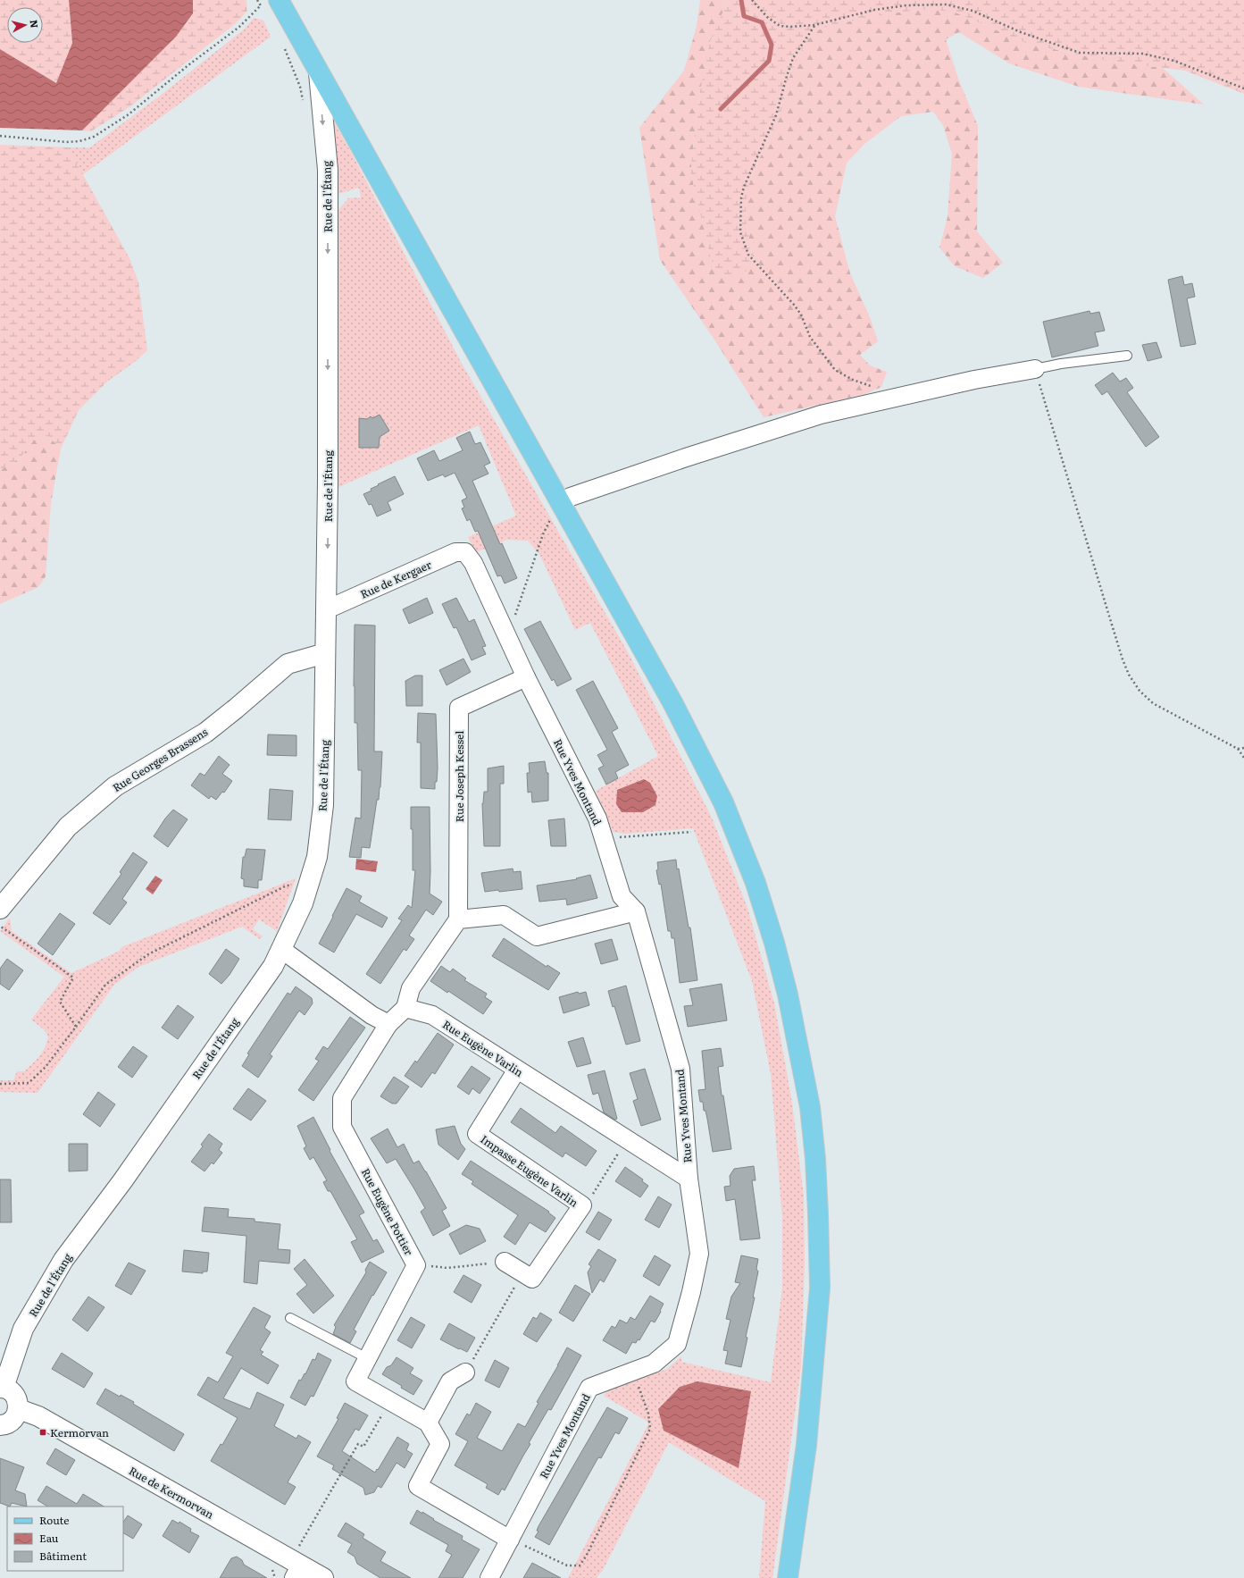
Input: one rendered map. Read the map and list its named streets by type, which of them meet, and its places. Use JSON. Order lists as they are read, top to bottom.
{
  "streets": {
    "street": [
      "Rue de l'Étang",
      "Rue de Kergaer",
      "Rue Georges Brassens",
      "Rue Joseph Kessel",
      "Rue Yves Montand",
      "Rue Eugène Varlin",
      "Impasse Eugène Varlin",
      "Rue Eugène Pottier",
      "Rue de Kermorvan"
    ]
  },
  "crossings": [
    ["Rue de l'Étang", "Rue de Kergaer"],
    ["Rue de l'Étang", "Rue Georges Brassens"],
    ["Rue de Kergaer", "Rue Yves Montand"],
    ["Rue Joseph Kessel", "Rue Yves Montand"],
    ["Rue Yves Montand", "Rue Eugène Varlin"],
    ["Rue Yves Montand", "Rue Eugène Pottier"],
    ["Rue Eugène Varlin", "Impasse Eugène Varlin"]
  ],
  "one_way": ["Rue de l'Étang"],
  "places": {
    "transit": ["Kermorvan"]
  },
  "legend": ["Route", "Eau", "Bâtiment"],
  "north": "right"
}
